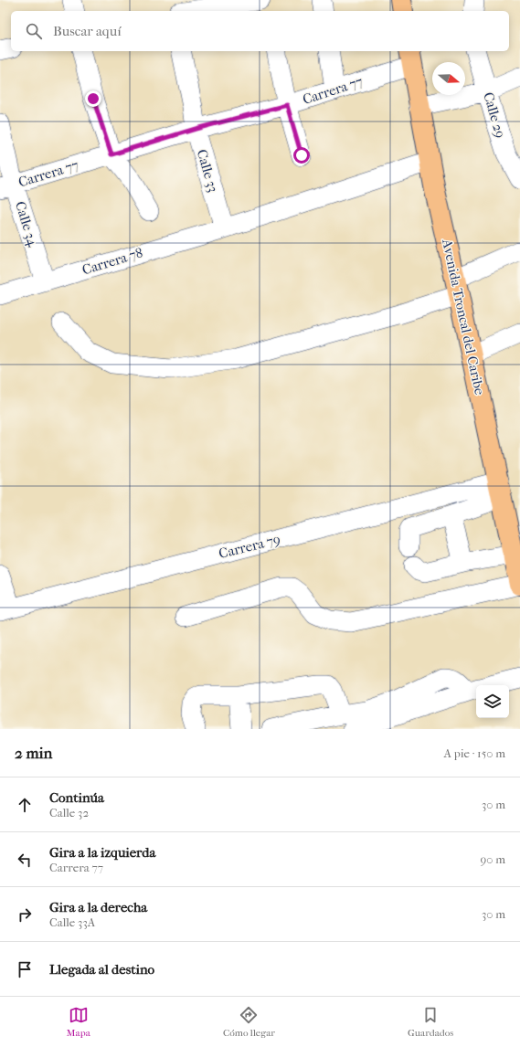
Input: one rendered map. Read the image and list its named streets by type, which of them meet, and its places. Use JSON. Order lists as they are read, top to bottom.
{
  "streets": {
    "highway": ["Avenida Troncal del Caribe"],
    "street": [
      "Carrera 77",
      "Calle 29",
      "Calle 33",
      "Calle 34",
      "Carrera 78",
      "Carrera 79"
    ]
  },
  "crossings": [
    ["Carrera 77", "Calle 33"],
    ["Carrera 77", "Calle 34"],
    ["Carrera 77", "Avenida Troncal del Caribe"],
    ["Calle 33", "Carrera 78"],
    ["Calle 34", "Carrera 78"],
    ["Carrera 78", "Avenida Troncal del Caribe"],
    ["Avenida Troncal del Caribe", "Carrera 79"]
  ],
  "north": "right",
  "page": {
    "search": "Buscar aquí",
    "heading": ["2 min", "A pie · 150 m"],
    "list": [
      ["Continúa", "Calle 32", "30 m"],
      ["Gira a la izquierda", "Carrera 77", "90 m"],
      ["Gira a la derecha", "Calle 33A", "30 m"],
      "Llegada al destino"
    ],
    "nav": ["Mapa", "Cómo llegar", "Guardados"]
  }
}
